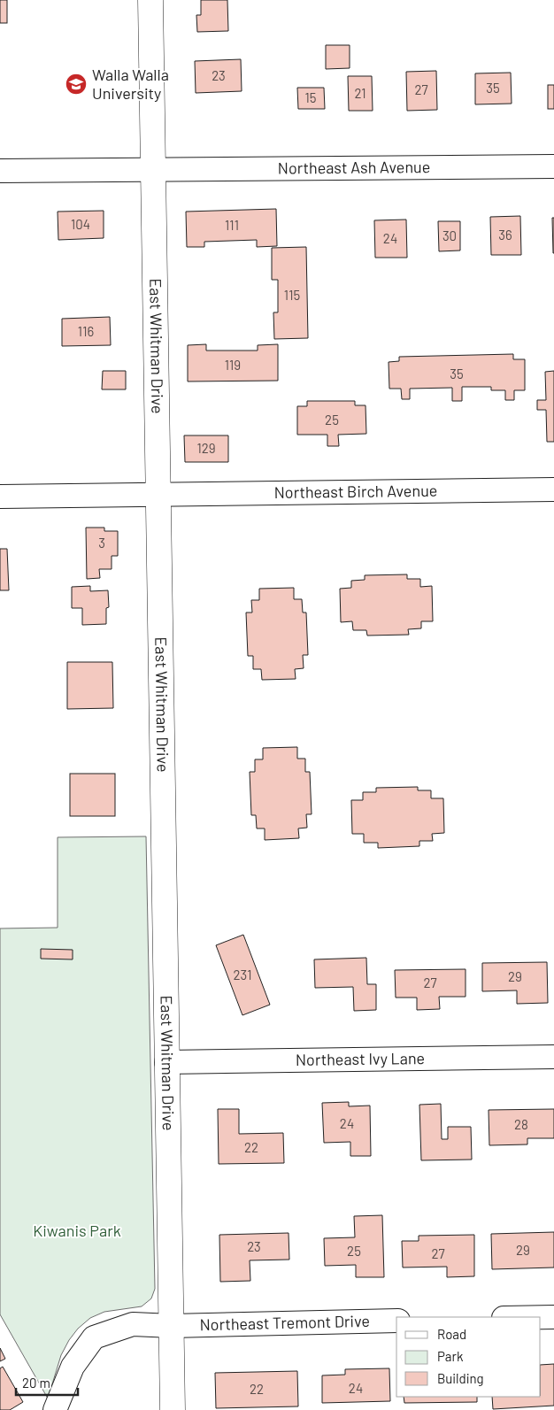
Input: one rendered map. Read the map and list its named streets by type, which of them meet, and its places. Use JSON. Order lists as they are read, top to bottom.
{
  "streets": {
    "main road": ["East Whitman Drive"],
    "street": [
      "Northeast Ash Avenue",
      "Northeast Birch Avenue",
      "Northeast Ivy Lane",
      "Northeast Tremont Drive"
    ]
  },
  "crossings": [
    ["Northeast Ash Avenue", "East Whitman Drive"],
    ["East Whitman Drive", "Northeast Birch Avenue"],
    ["East Whitman Drive", "Northeast Ivy Lane"],
    ["East Whitman Drive", "Northeast Tremont Drive"]
  ],
  "parks": ["Kiwanis Park"],
  "places": {
    "school or university": ["Walla Walla University"]
  },
  "house_numbers": [
    "23",
    "35",
    "27",
    "21",
    "15",
    "104",
    "111",
    "36",
    "30",
    "24",
    "115",
    "116",
    "119",
    "35",
    "25",
    "129",
    "3",
    "231",
    "29",
    "27",
    "24",
    "28",
    "22",
    "23",
    "29",
    "25",
    "27",
    "24",
    "22"
  ],
  "legend": ["Road", "Park", "Building"],
  "scale_bar": "20 m"
}
